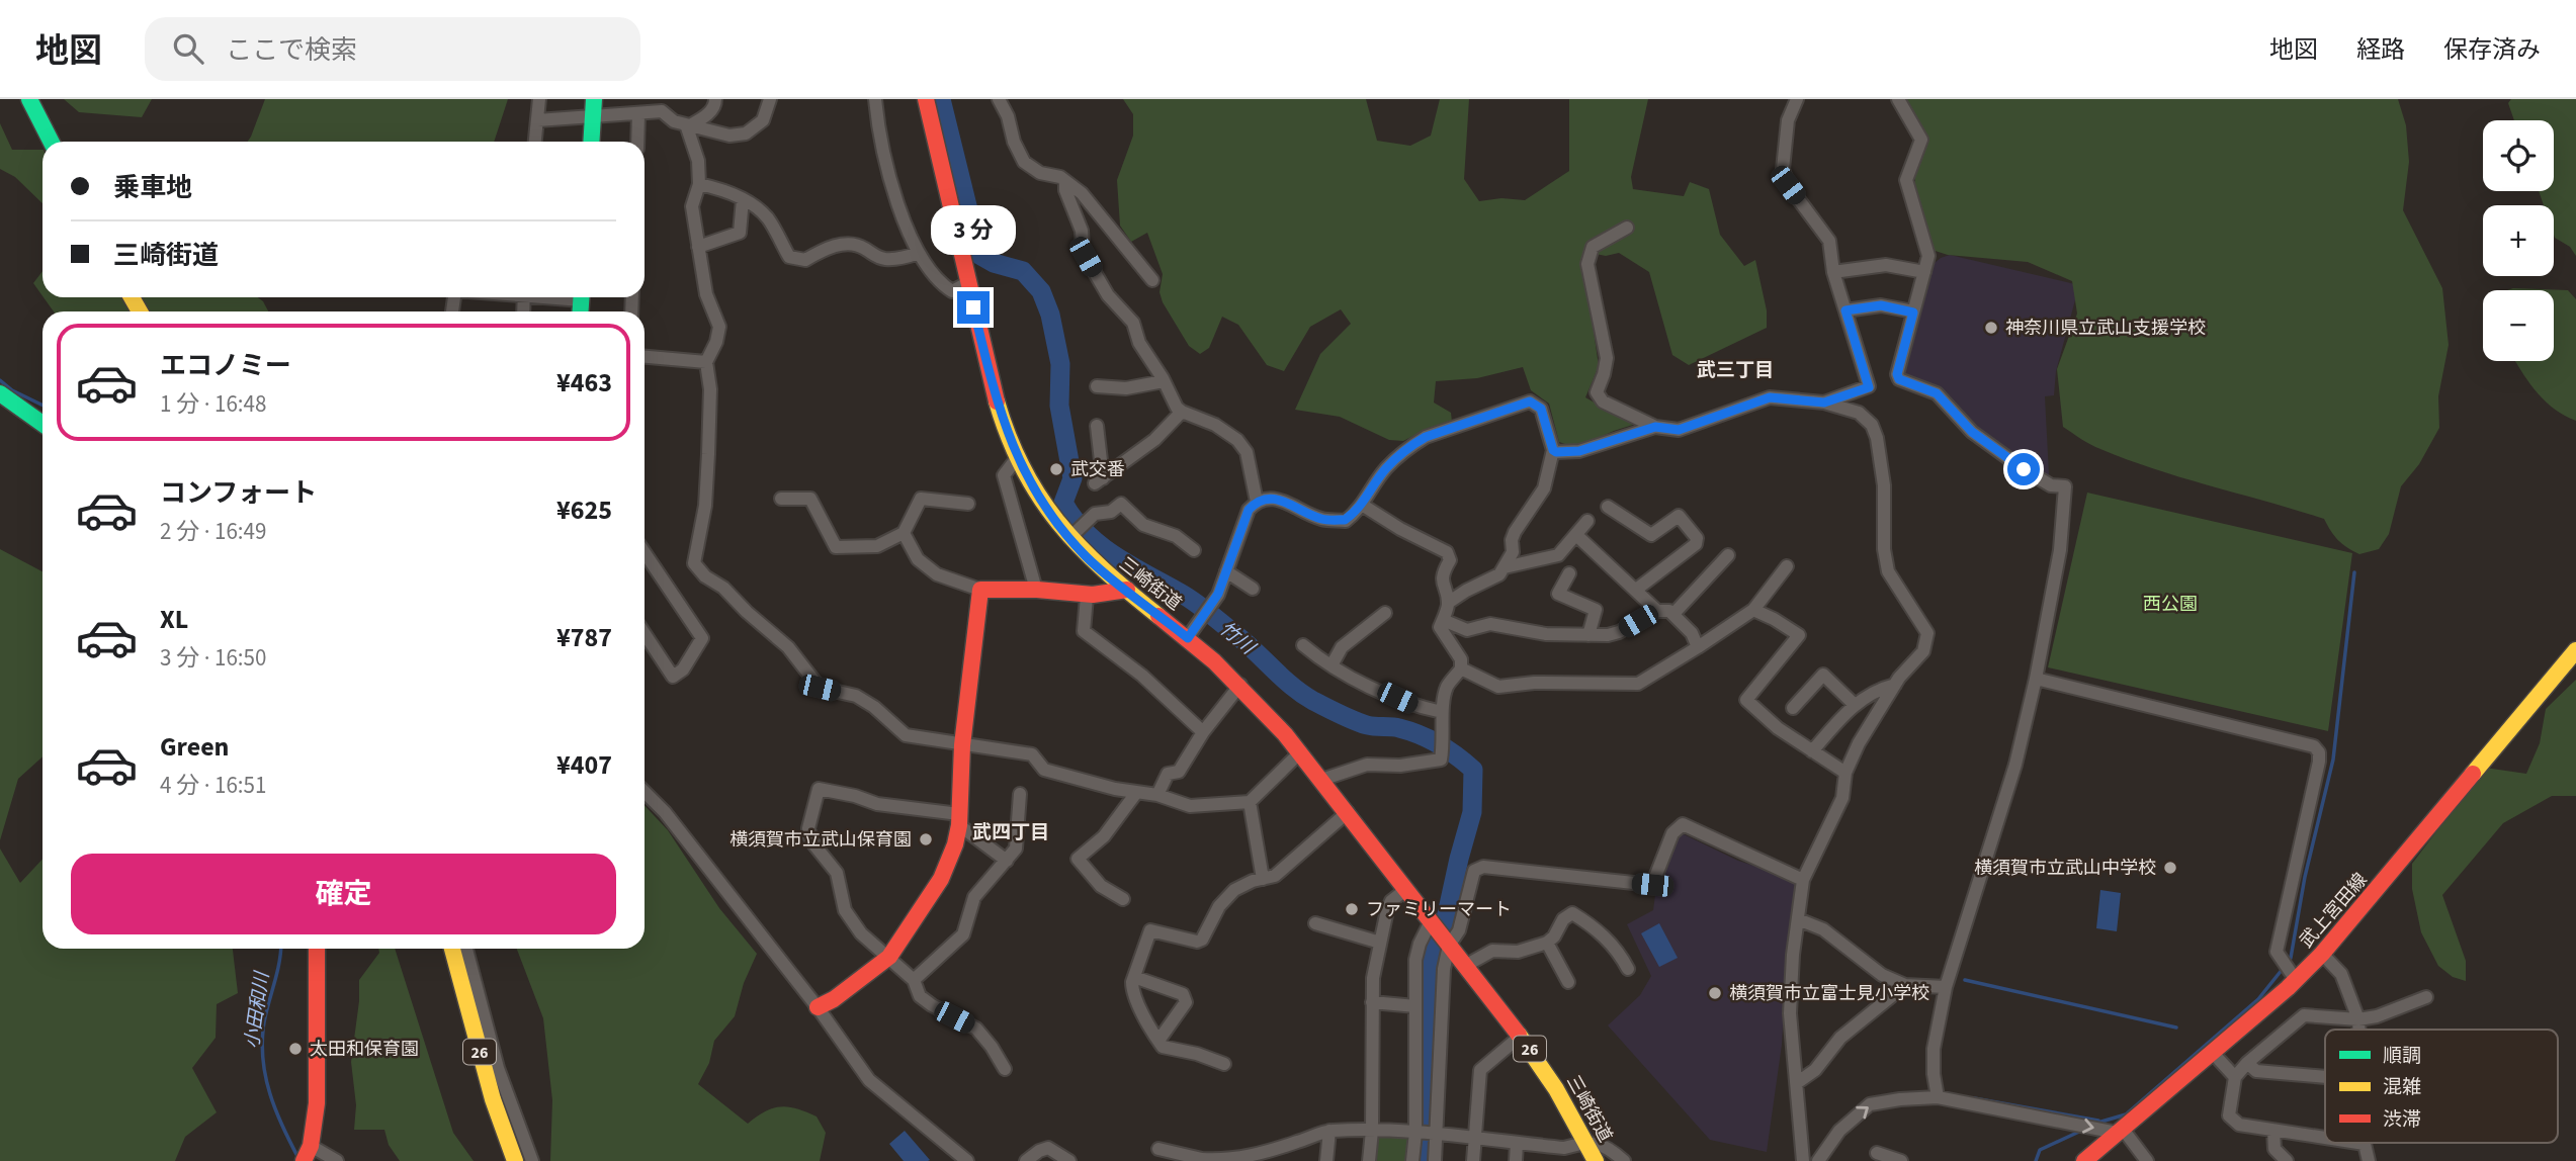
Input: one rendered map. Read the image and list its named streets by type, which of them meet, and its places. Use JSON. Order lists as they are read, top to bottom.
{
  "streets": {
    "main road": ["三崎街道", "武上宮田線", "26"]
  },
  "districts": ["武三丁目", "武四丁目"],
  "water": ["竹川", "小田和川"],
  "parks": ["西公園"],
  "places": [
    "神奈川県立武山支援学校",
    "武交番",
    "横須賀市立武山保育園",
    "横須賀市立武山中学校",
    "ファミリーマート",
    "横須賀市立富士見小学校",
    "太田和保育園"
  ],
  "legend": ["順調", "混雑", "渋滞"],
  "page": {
    "header": "地図",
    "search": "ここで検索",
    "nav": ["地図", "経路", "保存済み"],
    "map_buttons": ["+", "−"],
    "banner": ["乗車地", "三崎街道"],
    "bubble": "3 分",
    "list": [
      {
        "name": "エコノミー",
        "note": "1 分 · 16:48",
        "value": "¥463"
      },
      {
        "name": "コンフォート",
        "note": "2 分 · 16:49",
        "value": "¥625"
      },
      {
        "name": "XL",
        "note": "3 分 · 16:50",
        "value": "¥787"
      },
      {
        "name": "Green",
        "note": "4 分 · 16:51",
        "value": "¥407"
      }
    ],
    "buttons": "確定"
  }
}
